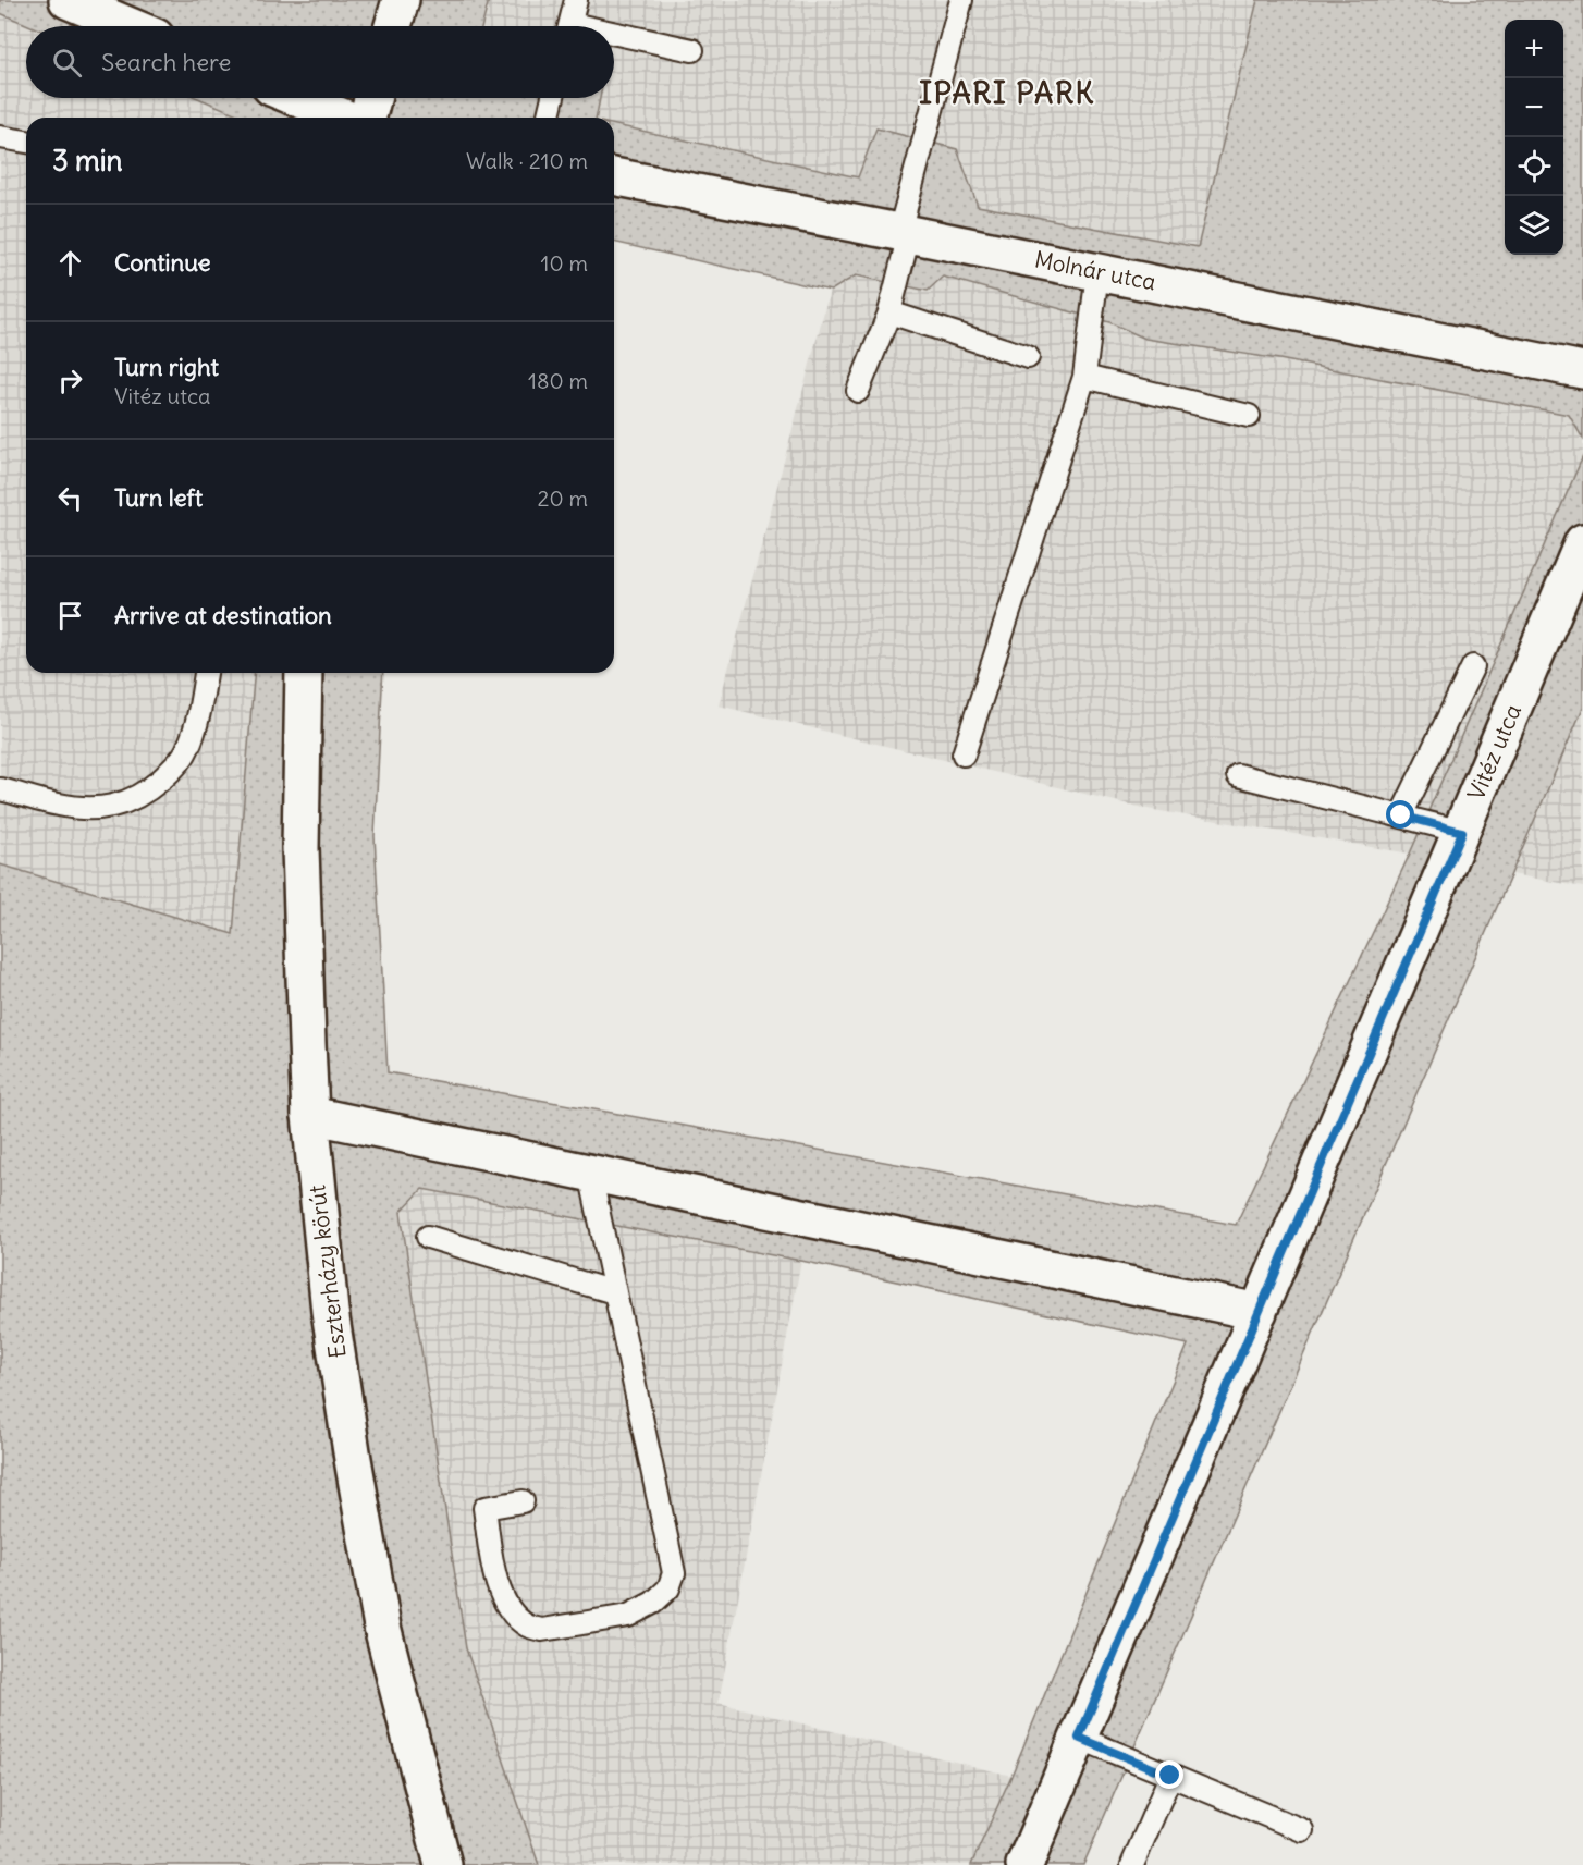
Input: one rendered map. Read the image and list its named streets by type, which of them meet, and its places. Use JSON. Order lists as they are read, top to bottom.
{
  "streets": {
    "street": ["Molnár utca", "Vitéz utca", "Eszterházy körút"]
  },
  "districts": ["IPARI PARK"],
  "page": {
    "map_buttons": ["+", "−"],
    "search": "Search here",
    "heading": ["3 min", "Walk · 210 m"],
    "list": [
      ["Continue", "10 m"],
      ["Turn right", "Vitéz utca", "180 m"],
      ["Turn left", "20 m"],
      "Arrive at destination"
    ]
  }
}
